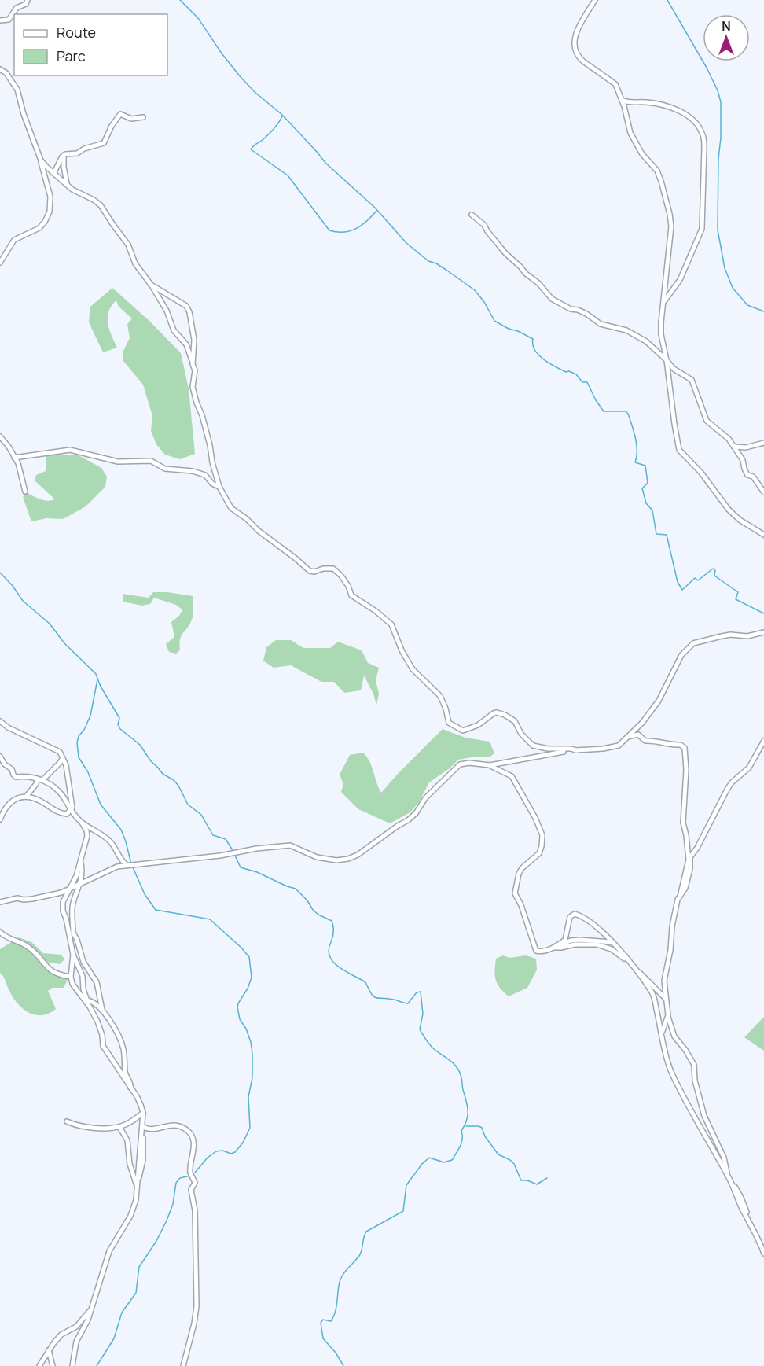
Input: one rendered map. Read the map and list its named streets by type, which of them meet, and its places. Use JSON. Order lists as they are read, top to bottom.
{
  "legend": ["Route", "Parc"],
  "north": "top"
}
